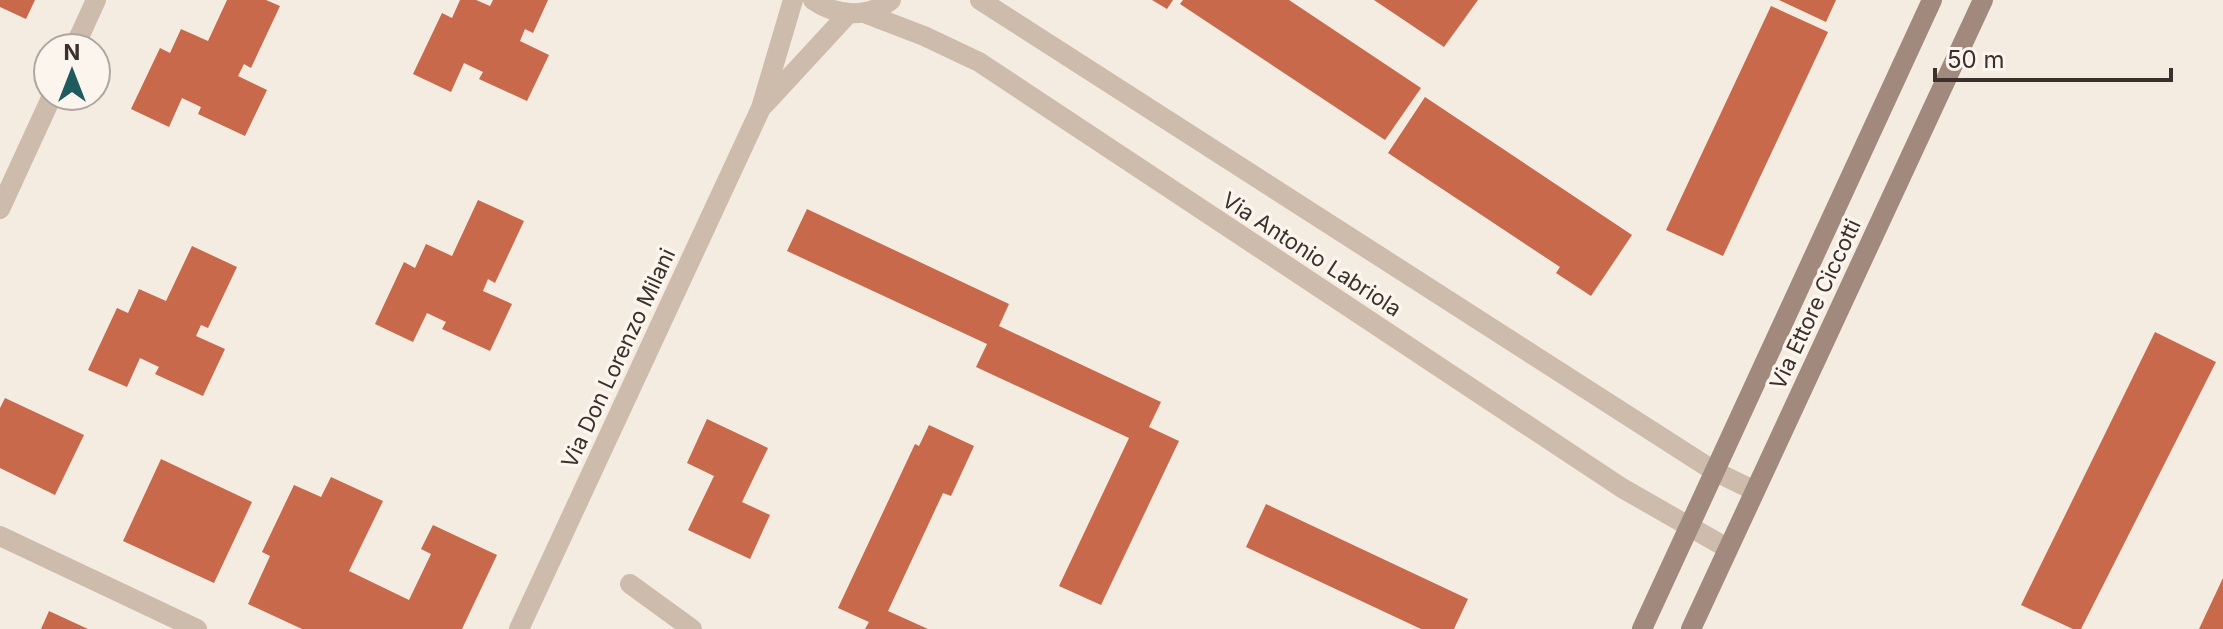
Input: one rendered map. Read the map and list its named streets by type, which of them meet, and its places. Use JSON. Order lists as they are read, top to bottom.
{
  "streets": {
    "street": ["Via Antonio Labriola", "Via Ettore Ciccotti", "Via Don Lorenzo Milani"]
  },
  "crossings": [
    ["Via Antonio Labriola", "Via Ettore Ciccotti"],
    ["Via Antonio Labriola", "Via Don Lorenzo Milani"]
  ],
  "scale_bar": "50 m",
  "north": "top"
}
